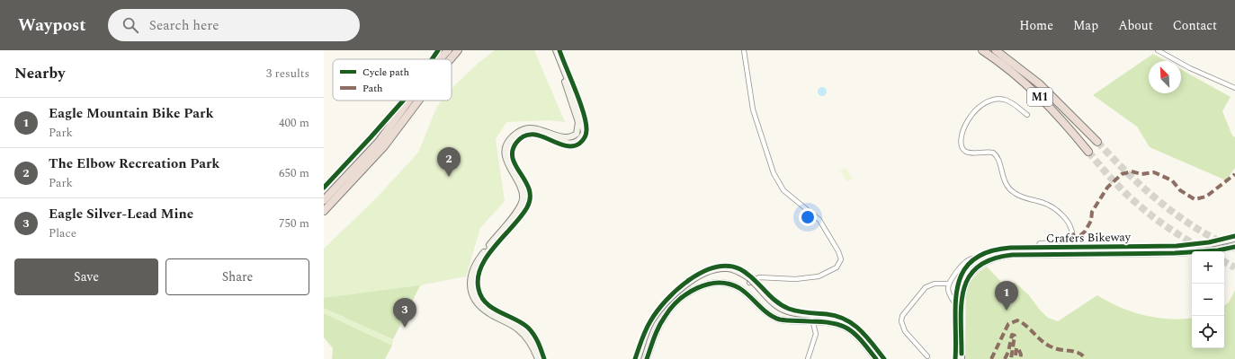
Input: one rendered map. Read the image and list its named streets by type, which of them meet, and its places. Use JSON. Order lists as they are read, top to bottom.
{
  "streets": {
    "highway": ["M1"],
    "cycle path": ["Crafers Bikeway"]
  },
  "legend": ["Cycle path", "Path"],
  "north": "top left",
  "page": {
    "header": "Waypost",
    "search": "Search here",
    "nav": [
      "Home",
      "Map",
      "About",
      "Contact"
    ],
    "heading": ["Nearby", "3 results"],
    "list": [
      {
        "mark": "1",
        "name": "Eagle Mountain Bike Park",
        "note": "Park",
        "value": "400 m"
      },
      {
        "mark": "2",
        "name": "The Elbow Recreation Park",
        "note": "Park",
        "value": "650 m"
      },
      {
        "mark": "3",
        "name": "Eagle Silver-Lead Mine",
        "note": "Place",
        "value": "750 m"
      }
    ],
    "pins": ["2", "1", "3"],
    "buttons": ["Save", "Share"],
    "map_buttons": ["+", "−"]
  }
}
